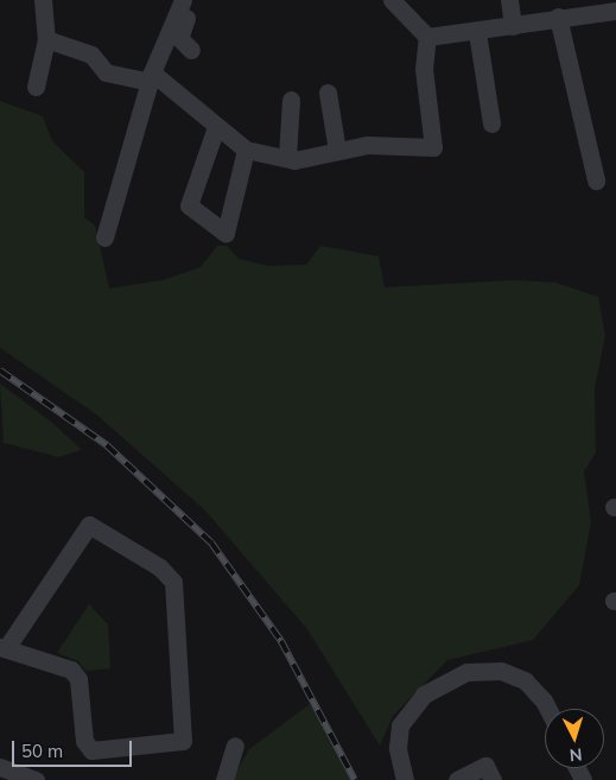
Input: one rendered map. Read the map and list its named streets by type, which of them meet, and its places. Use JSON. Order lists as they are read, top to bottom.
{
  "scale_bar": "50 m",
  "north": "bottom"
}
